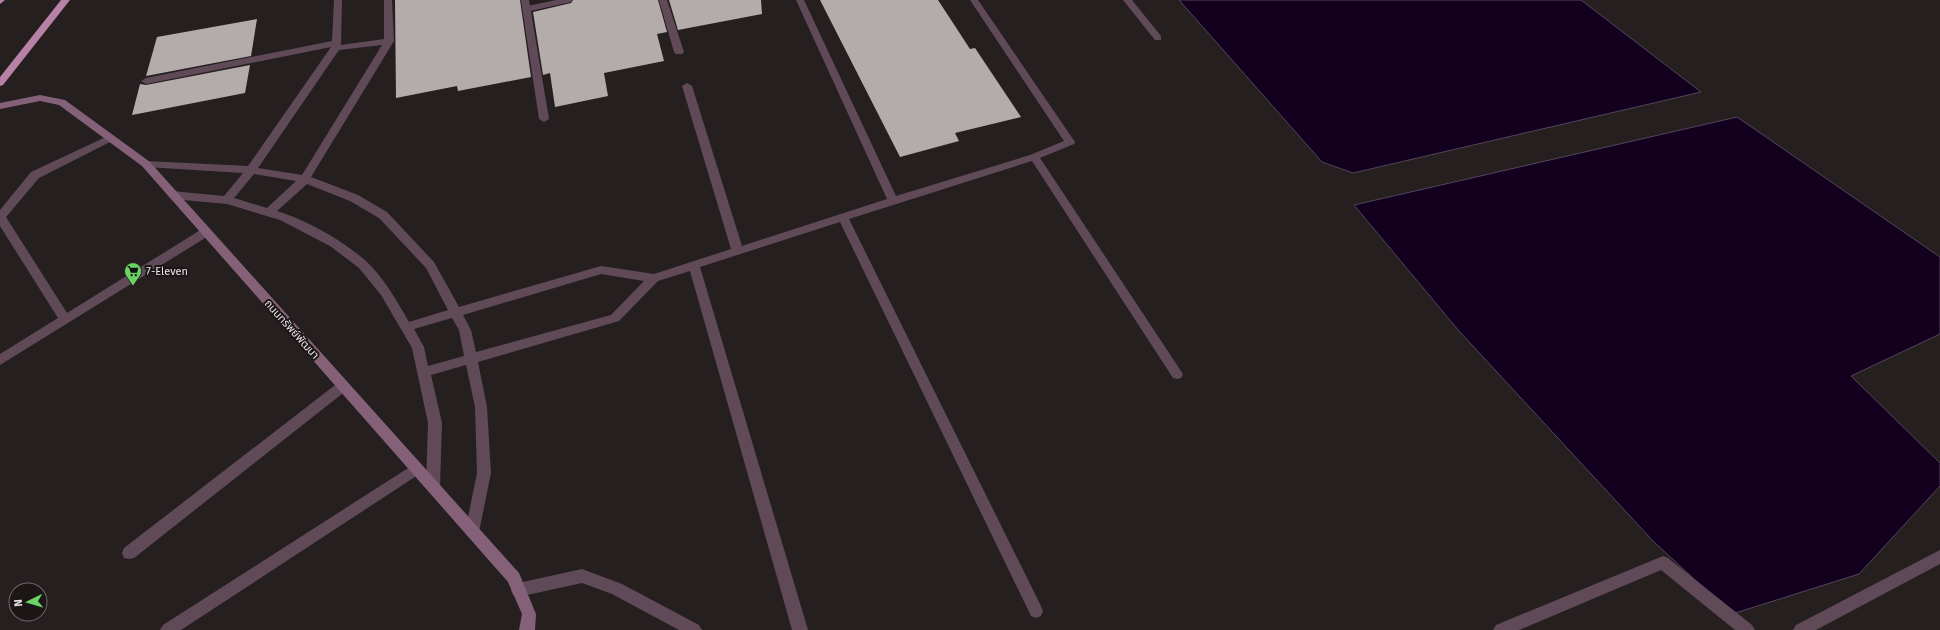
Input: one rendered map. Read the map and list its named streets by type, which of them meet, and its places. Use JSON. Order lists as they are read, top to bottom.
{
  "streets": {
    "street": ["ถนนทรัพย์พัฒนา"]
  },
  "places": {
    "supermarket": ["7-Eleven"]
  },
  "north": "left"
}
